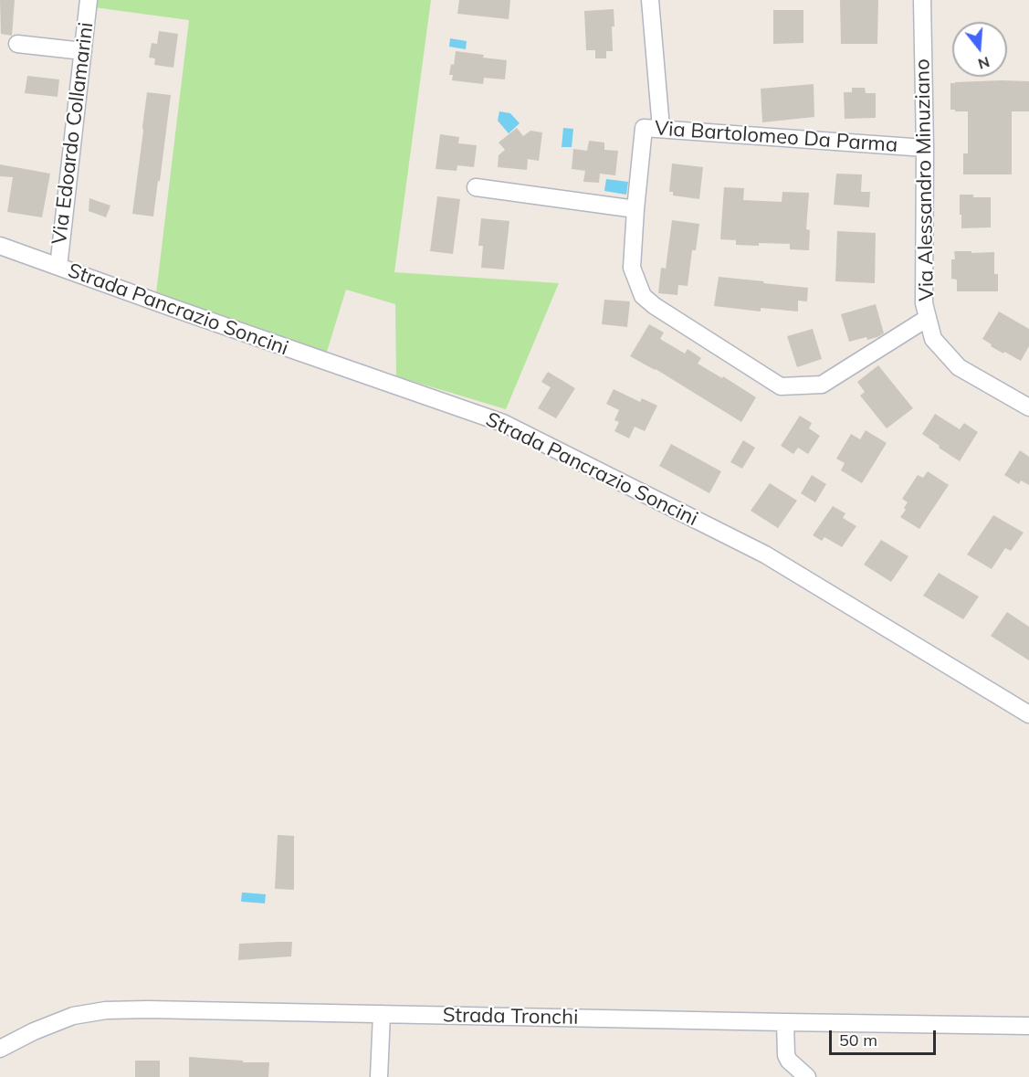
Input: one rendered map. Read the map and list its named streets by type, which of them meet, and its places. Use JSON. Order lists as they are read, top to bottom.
{
  "streets": {
    "street": [
      "Via Edoardo Collamarini",
      "Via Bartolomeo Da Parma",
      "Via Alessandro Minuziano",
      "Strada Pancrazio Soncini",
      "Strada Tronchi"
    ]
  },
  "crossings": [
    ["Via Edoardo Collamarini", "Strada Pancrazio Soncini"],
    ["Via Bartolomeo Da Parma", "Via Alessandro Minuziano"]
  ],
  "scale_bar": "50 m",
  "north": "bottom"
}
